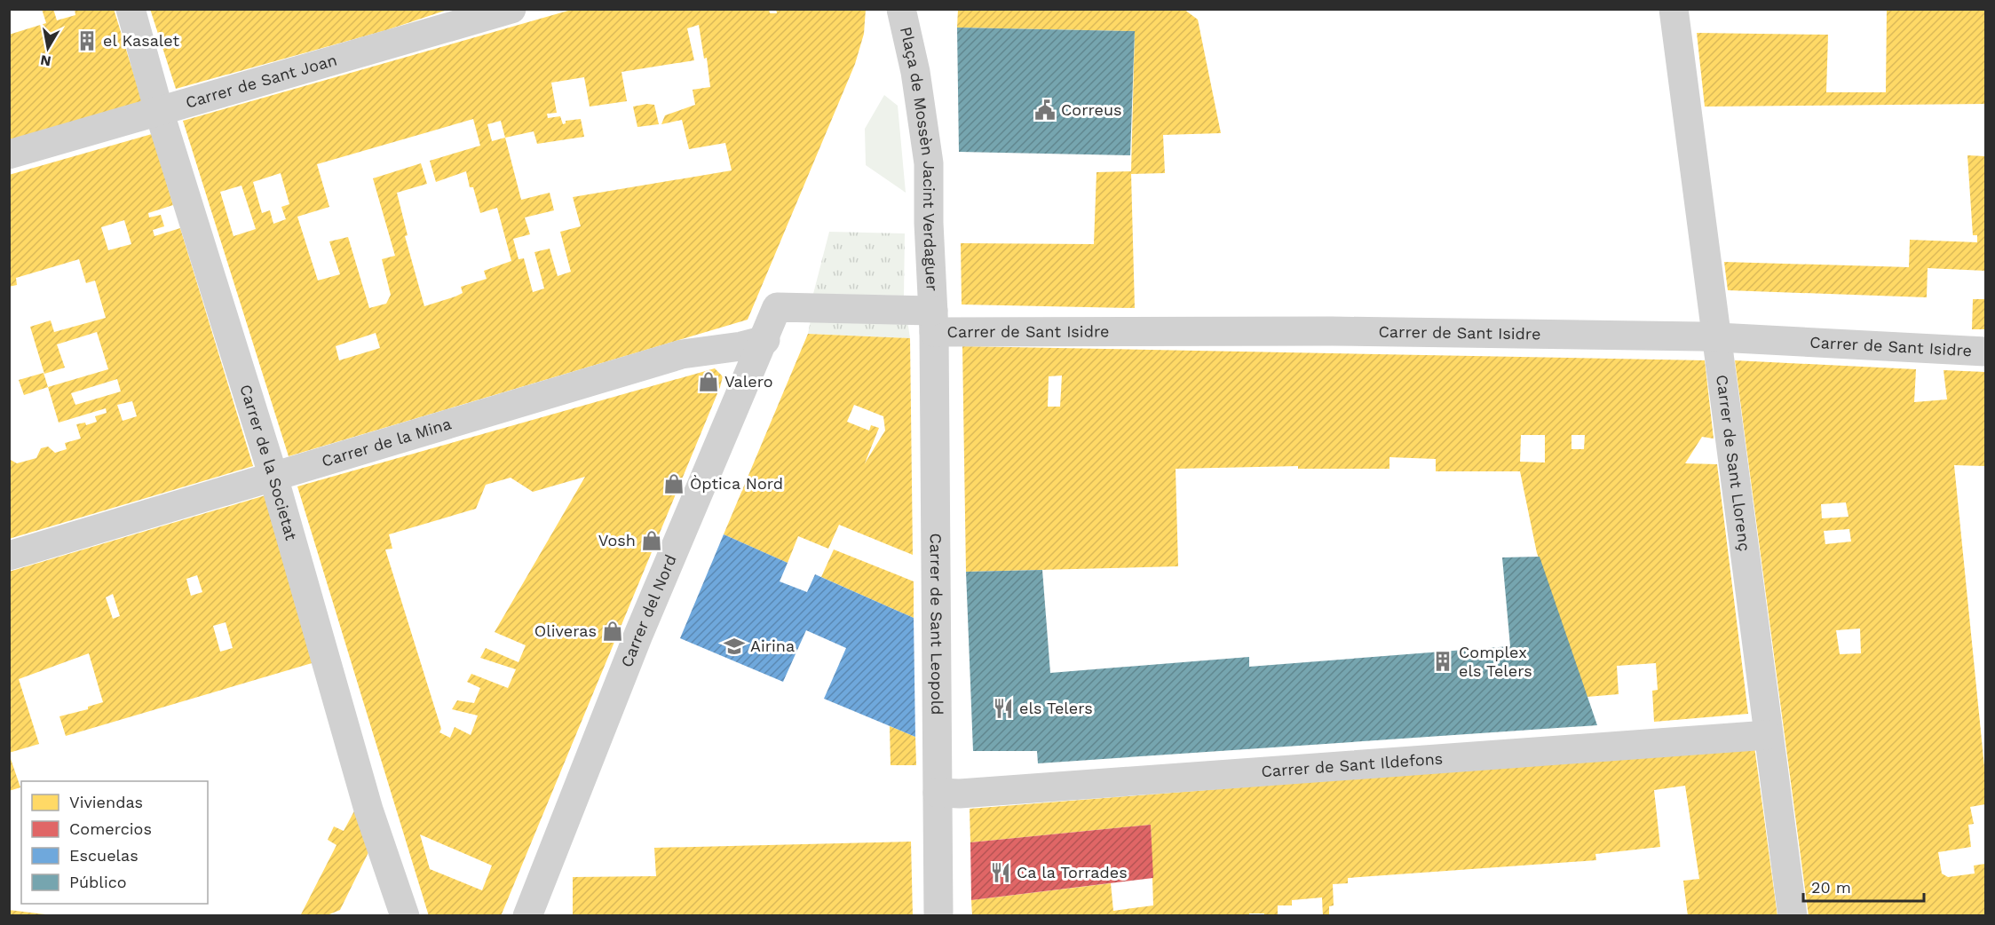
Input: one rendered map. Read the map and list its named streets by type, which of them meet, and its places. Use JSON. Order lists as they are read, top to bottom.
{
  "streets": {
    "street": [
      "Carrer de Sant Joan",
      "Plaça de Mossèn Jacint Verdaguer",
      "Carrer de Sant Isidre",
      "Carrer de la Mina",
      "Carrer de la Societat",
      "Carrer de Sant Llorenç",
      "Carrer del Nord",
      "Carrer de Sant Leopold",
      "Carrer de Sant Ildefons"
    ]
  },
  "crossings": [
    ["Carrer de Sant Joan", "Carrer de la Societat"],
    ["Plaça de Mossèn Jacint Verdaguer", "Carrer de Sant Isidre"],
    ["Plaça de Mossèn Jacint Verdaguer", "Carrer del Nord"],
    ["Plaça de Mossèn Jacint Verdaguer", "Carrer de Sant Leopold"],
    ["Carrer de Sant Isidre", "Carrer de Sant Llorenç"],
    ["Carrer de Sant Isidre", "Carrer de Sant Leopold"],
    ["Carrer de la Mina", "Carrer de la Societat"],
    ["Carrer de la Mina", "Carrer del Nord"],
    ["Carrer de Sant Llorenç", "Carrer de Sant Ildefons"],
    ["Carrer de Sant Leopold", "Carrer de Sant Ildefons"]
  ],
  "places": {
    "building": ["el Kasalet", "Complex els Telers"],
    "public building": ["Correus"],
    "shop": [
      "Valero",
      "Òptica Nord",
      "Vosh",
      "Oliveras"
    ],
    "school or university": ["Airina"],
    "restaurant": ["els Telers", "Ca la Torrades"]
  },
  "legend": [
    "Viviendas",
    "Comercios",
    "Escuelas",
    "Público"
  ],
  "scale_bar": "20 m",
  "north": "bottom"
}
